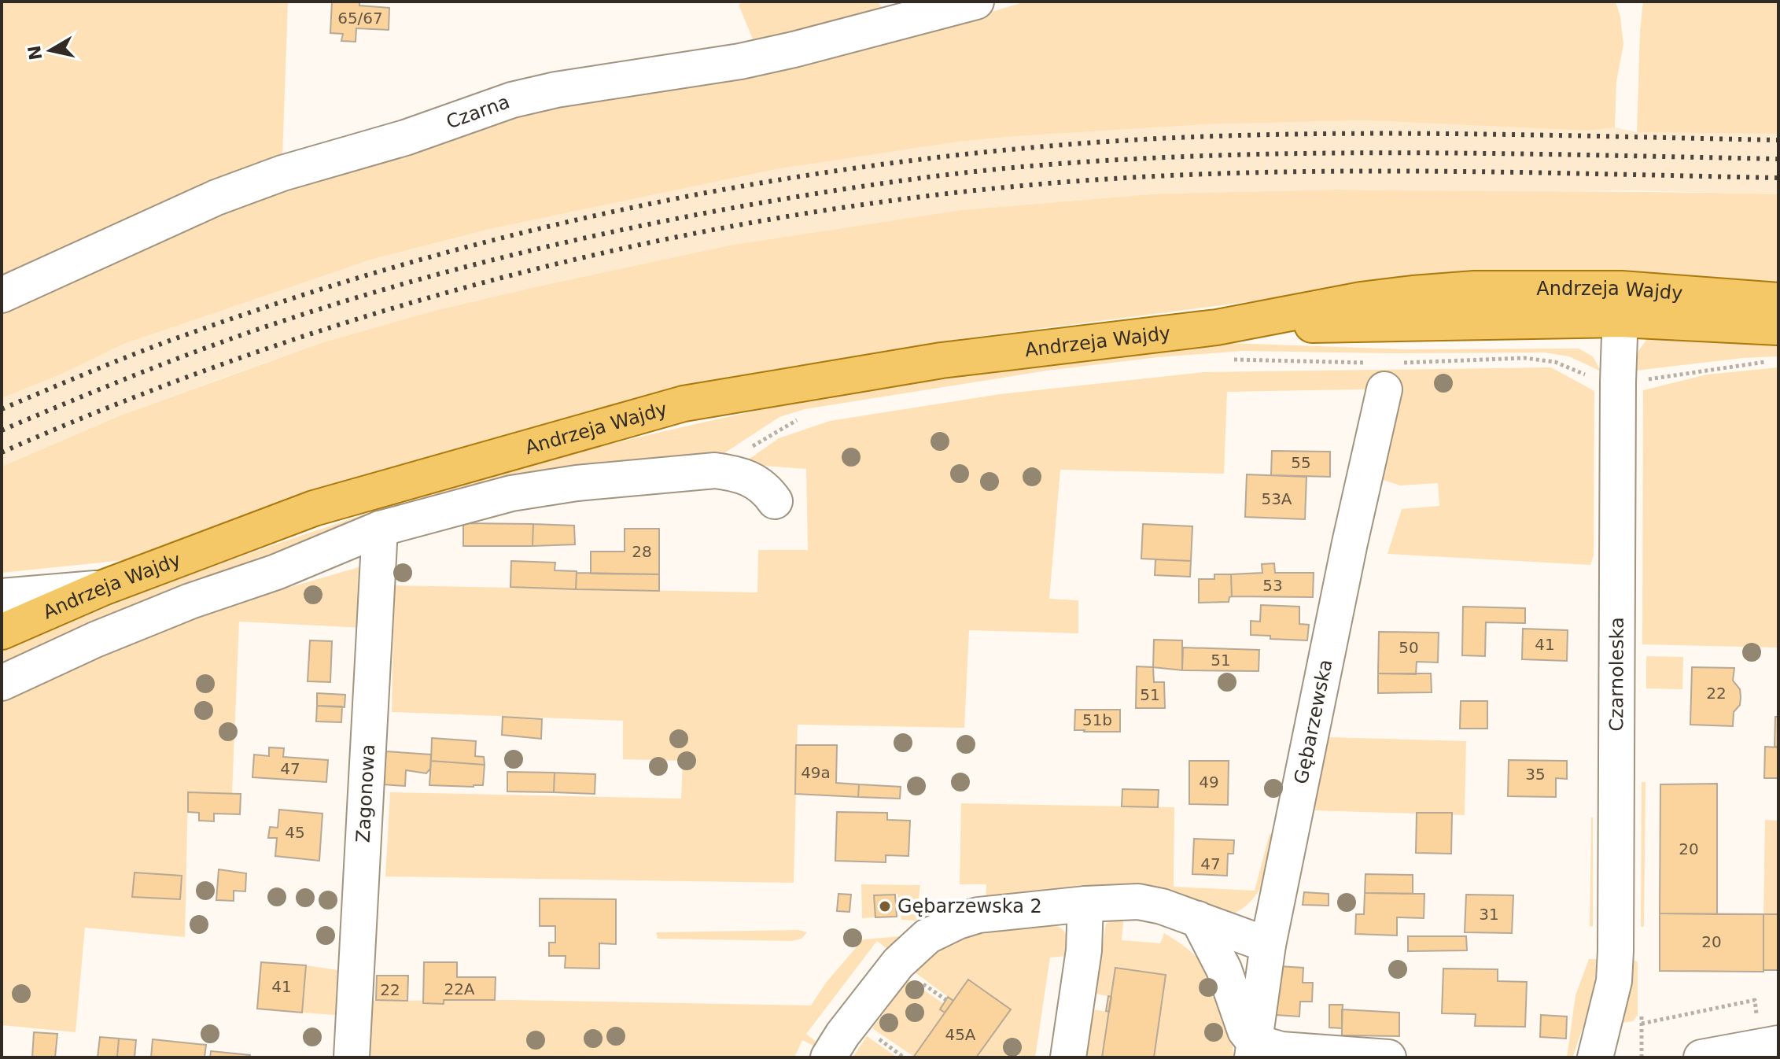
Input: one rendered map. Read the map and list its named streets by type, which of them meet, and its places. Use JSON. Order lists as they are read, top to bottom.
{
  "streets": {
    "main road": ["Andrzeja Wajdy"],
    "street": [
      "Czarna",
      "Czarnoleska",
      "Gębarzewska",
      "Zagonowa"
    ]
  },
  "crossings": [
    ["Andrzeja Wajdy", "Czarnoleska"]
  ],
  "places": ["Gębarzewska 2"],
  "house_numbers": [
    "65/67",
    "55",
    "53A",
    "28",
    "53",
    "41",
    "50",
    "51",
    "22",
    "51",
    "51b",
    "47",
    "49a",
    "35",
    "49",
    "45",
    "20",
    "47",
    "31",
    "20",
    "41",
    "22A",
    "22",
    "45A"
  ],
  "north": "left"
}
